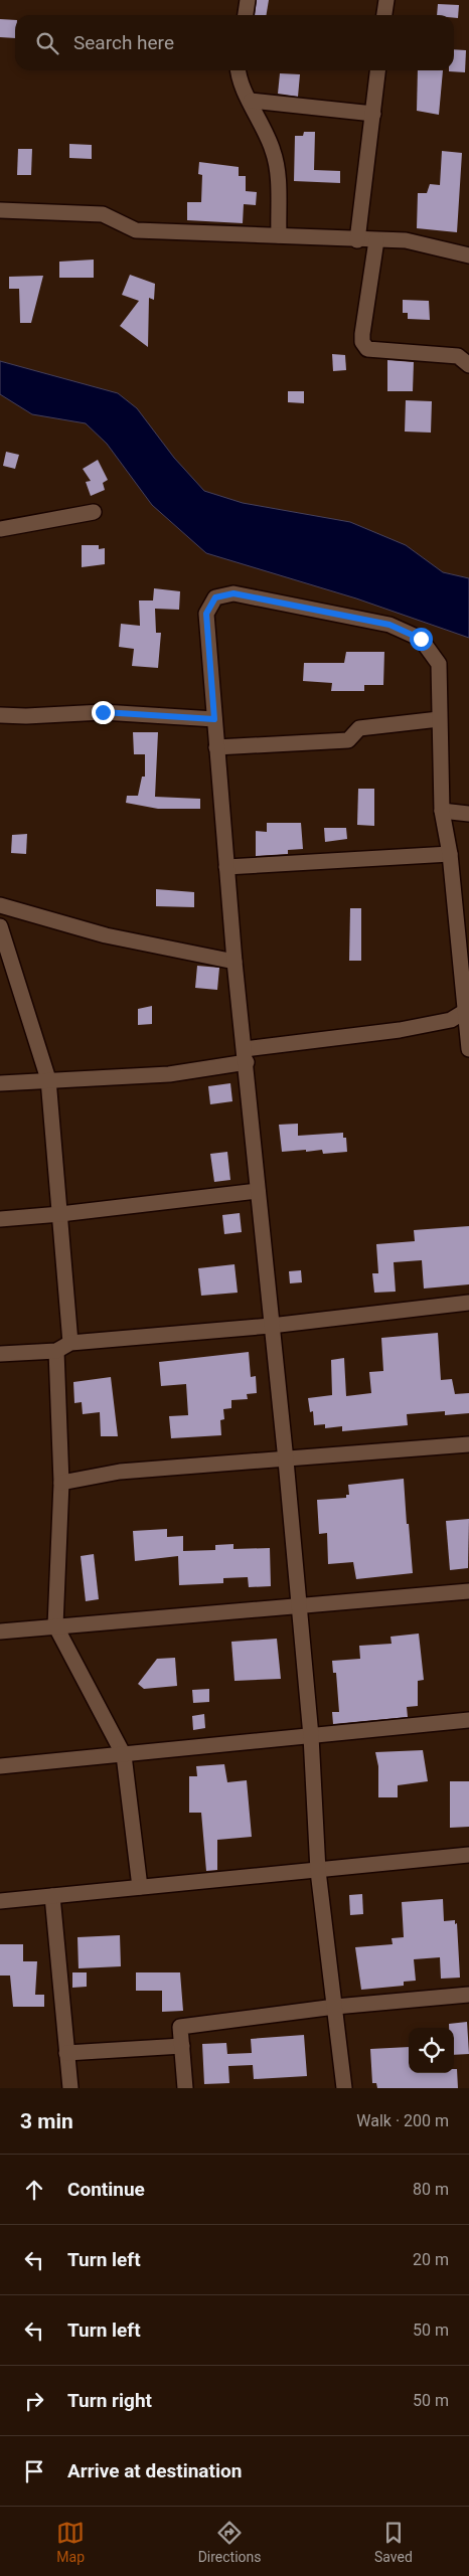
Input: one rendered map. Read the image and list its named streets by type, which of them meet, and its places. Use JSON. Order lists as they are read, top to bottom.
{
  "page": {
    "search": "Search here",
    "heading": ["3 min", "Walk · 200 m"],
    "list": [
      ["Continue", "80 m"],
      ["Turn left", "20 m"],
      ["Turn left", "50 m"],
      ["Turn right", "50 m"],
      "Arrive at destination"
    ],
    "nav": ["Map", "Directions", "Saved"]
  }
}
